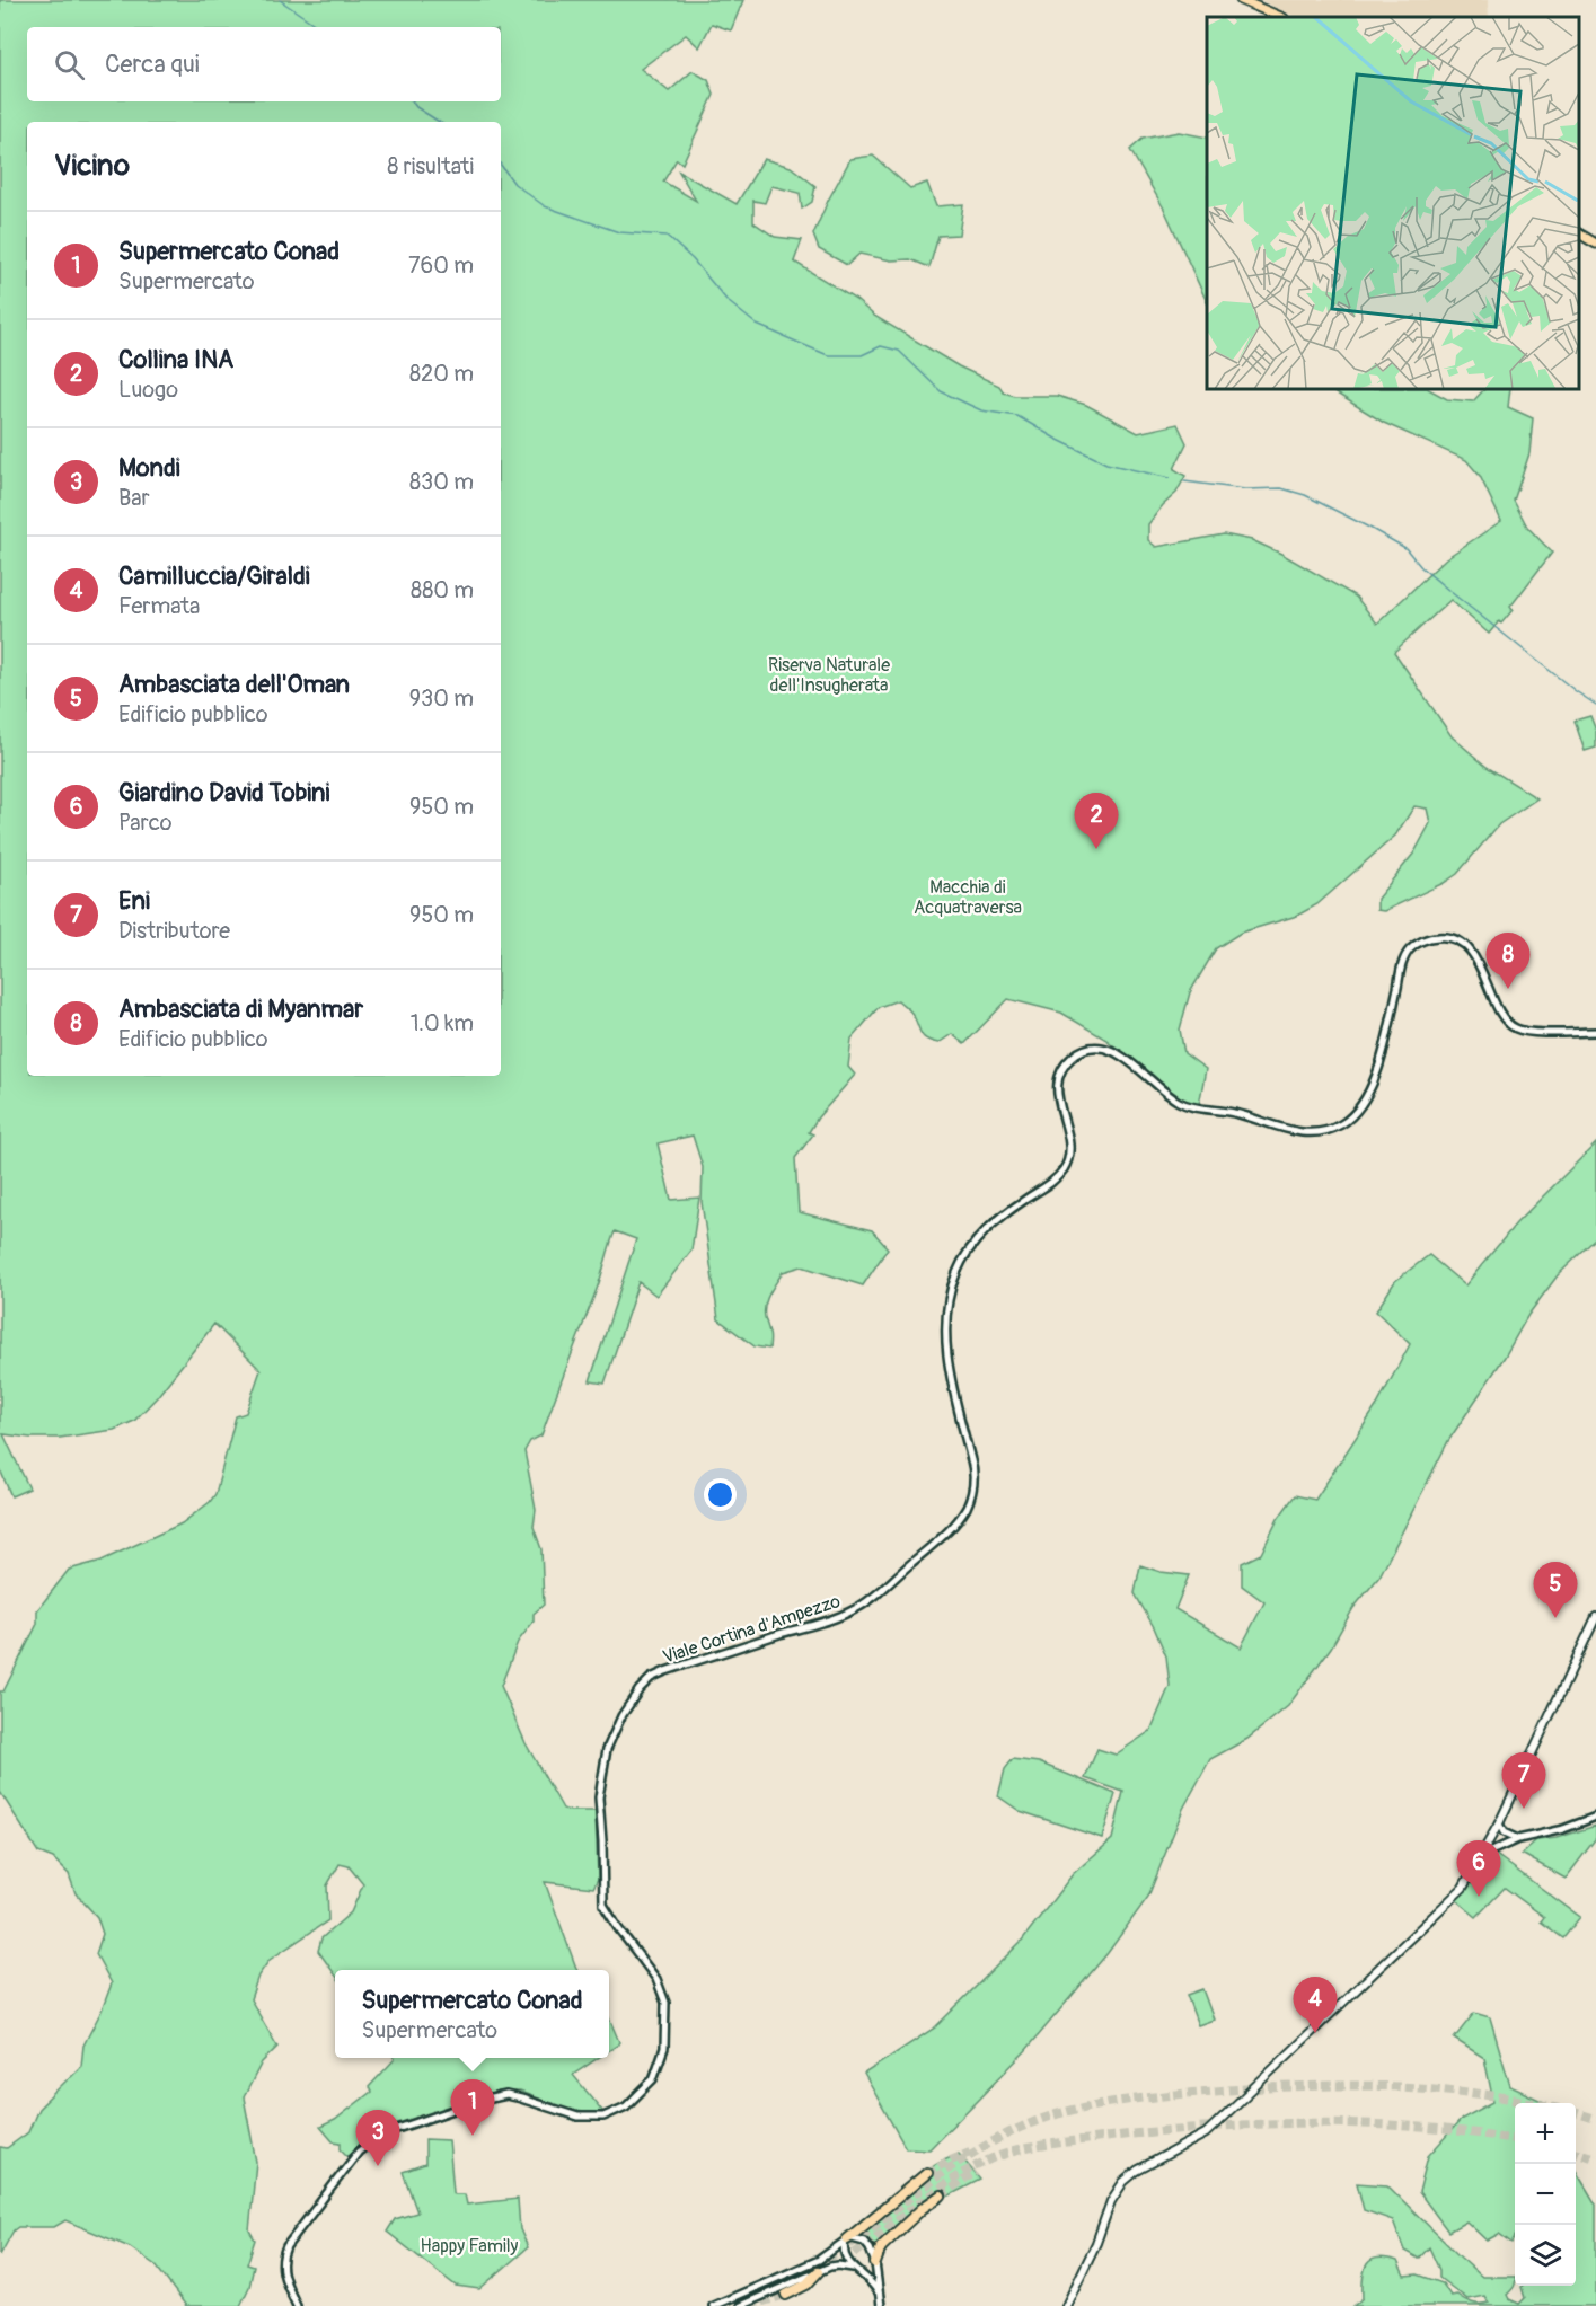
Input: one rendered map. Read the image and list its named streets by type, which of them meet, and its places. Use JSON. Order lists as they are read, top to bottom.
{
  "streets": {
    "street": ["Viale Cortina d'Ampezzo"]
  },
  "parks": ["Riserva Naturale dell'Insugherata", "Macchia di Acquatraversa", "Happy Family"],
  "page": {
    "search": "Cerca qui",
    "heading": ["Vicino", "8 risultati"],
    "list": [
      {
        "mark": "1",
        "name": "Supermercato Conad",
        "note": "Supermercato",
        "value": "760 m"
      },
      {
        "mark": "2",
        "name": "Collina INA",
        "note": "Luogo",
        "value": "820 m"
      },
      {
        "mark": "3",
        "name": "Mondi",
        "note": "Bar",
        "value": "830 m"
      },
      {
        "mark": "4",
        "name": "Camilluccia/Giraldi",
        "note": "Fermata",
        "value": "880 m"
      },
      {
        "mark": "5",
        "name": "Ambasciata dell'Oman",
        "note": "Edificio pubblico",
        "value": "930 m"
      },
      {
        "mark": "6",
        "name": "Giardino David Tobini",
        "note": "Parco",
        "value": "950 m"
      },
      {
        "mark": "7",
        "name": "Eni",
        "note": "Distributore",
        "value": "950 m"
      },
      {
        "mark": "8",
        "name": "Ambasciata di Myanmar",
        "note": "Edificio pubblico",
        "value": "1.0 km"
      }
    ],
    "pins": [
      "2",
      "8",
      "5",
      "7",
      "6",
      "4",
      "1",
      "3"
    ],
    "popup": ["Supermercato Conad", "Supermercato"],
    "map_buttons": ["+", "−"]
  }
}
